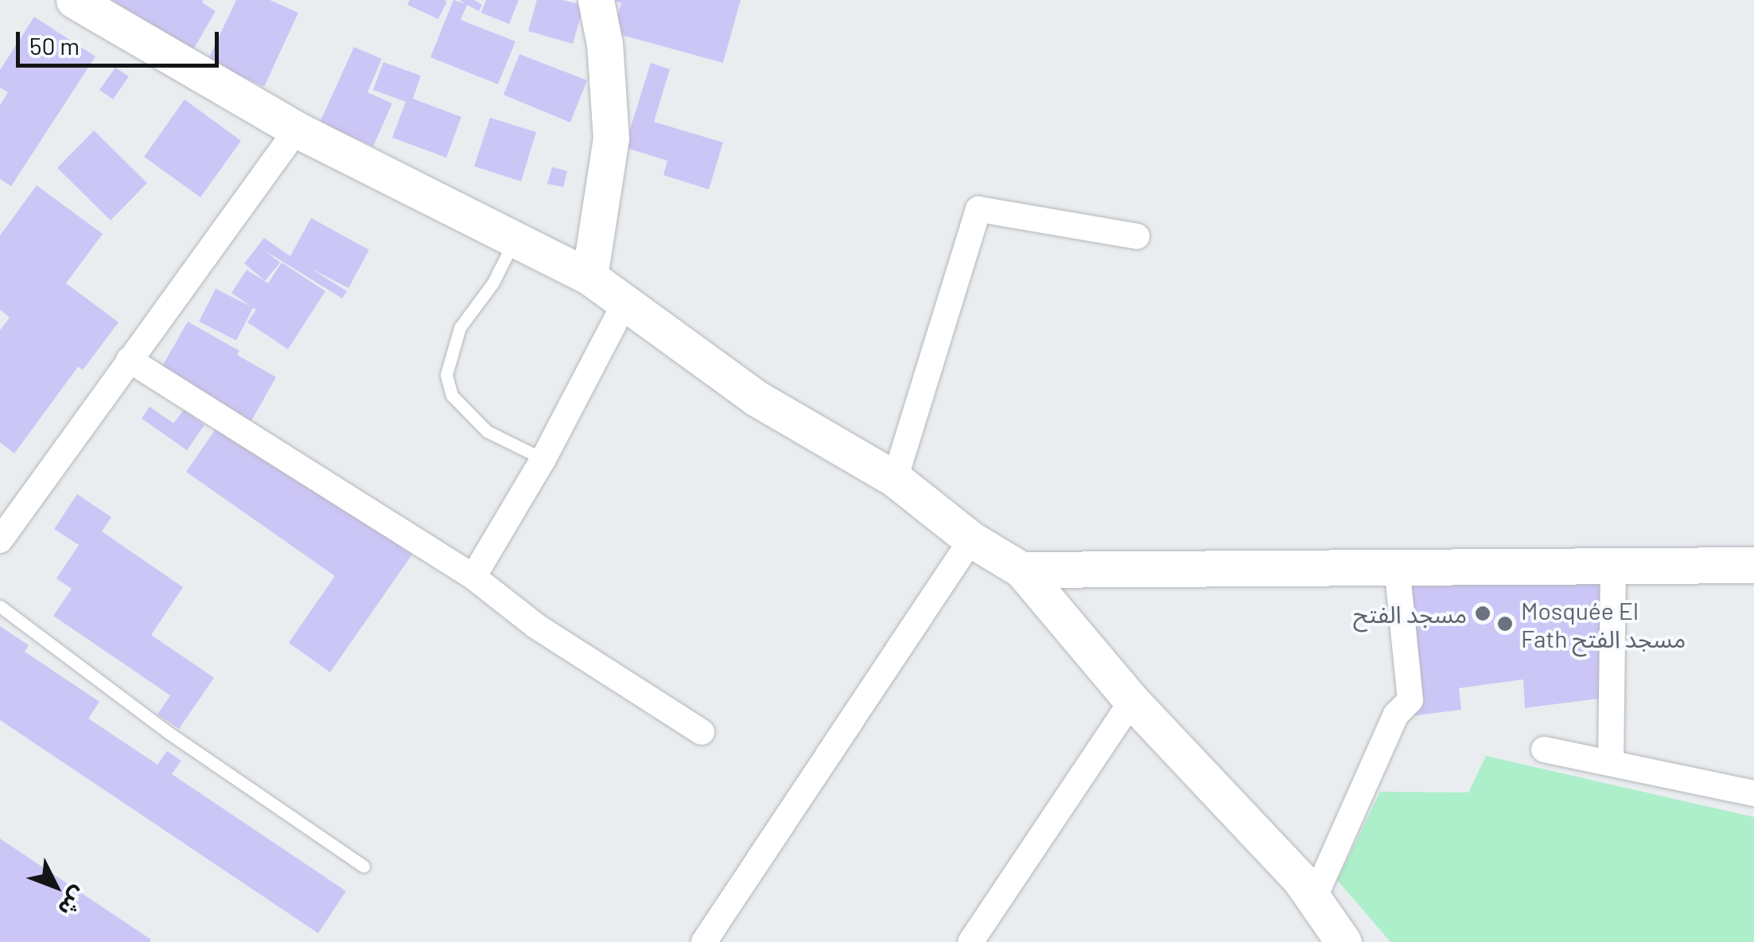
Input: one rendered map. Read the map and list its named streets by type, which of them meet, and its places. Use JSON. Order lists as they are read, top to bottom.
{
  "places": ["مسجد الفتح", "Mosquée El Fath مسجد الفتح"],
  "scale_bar": "50 m",
  "north": "bottom right"
}
